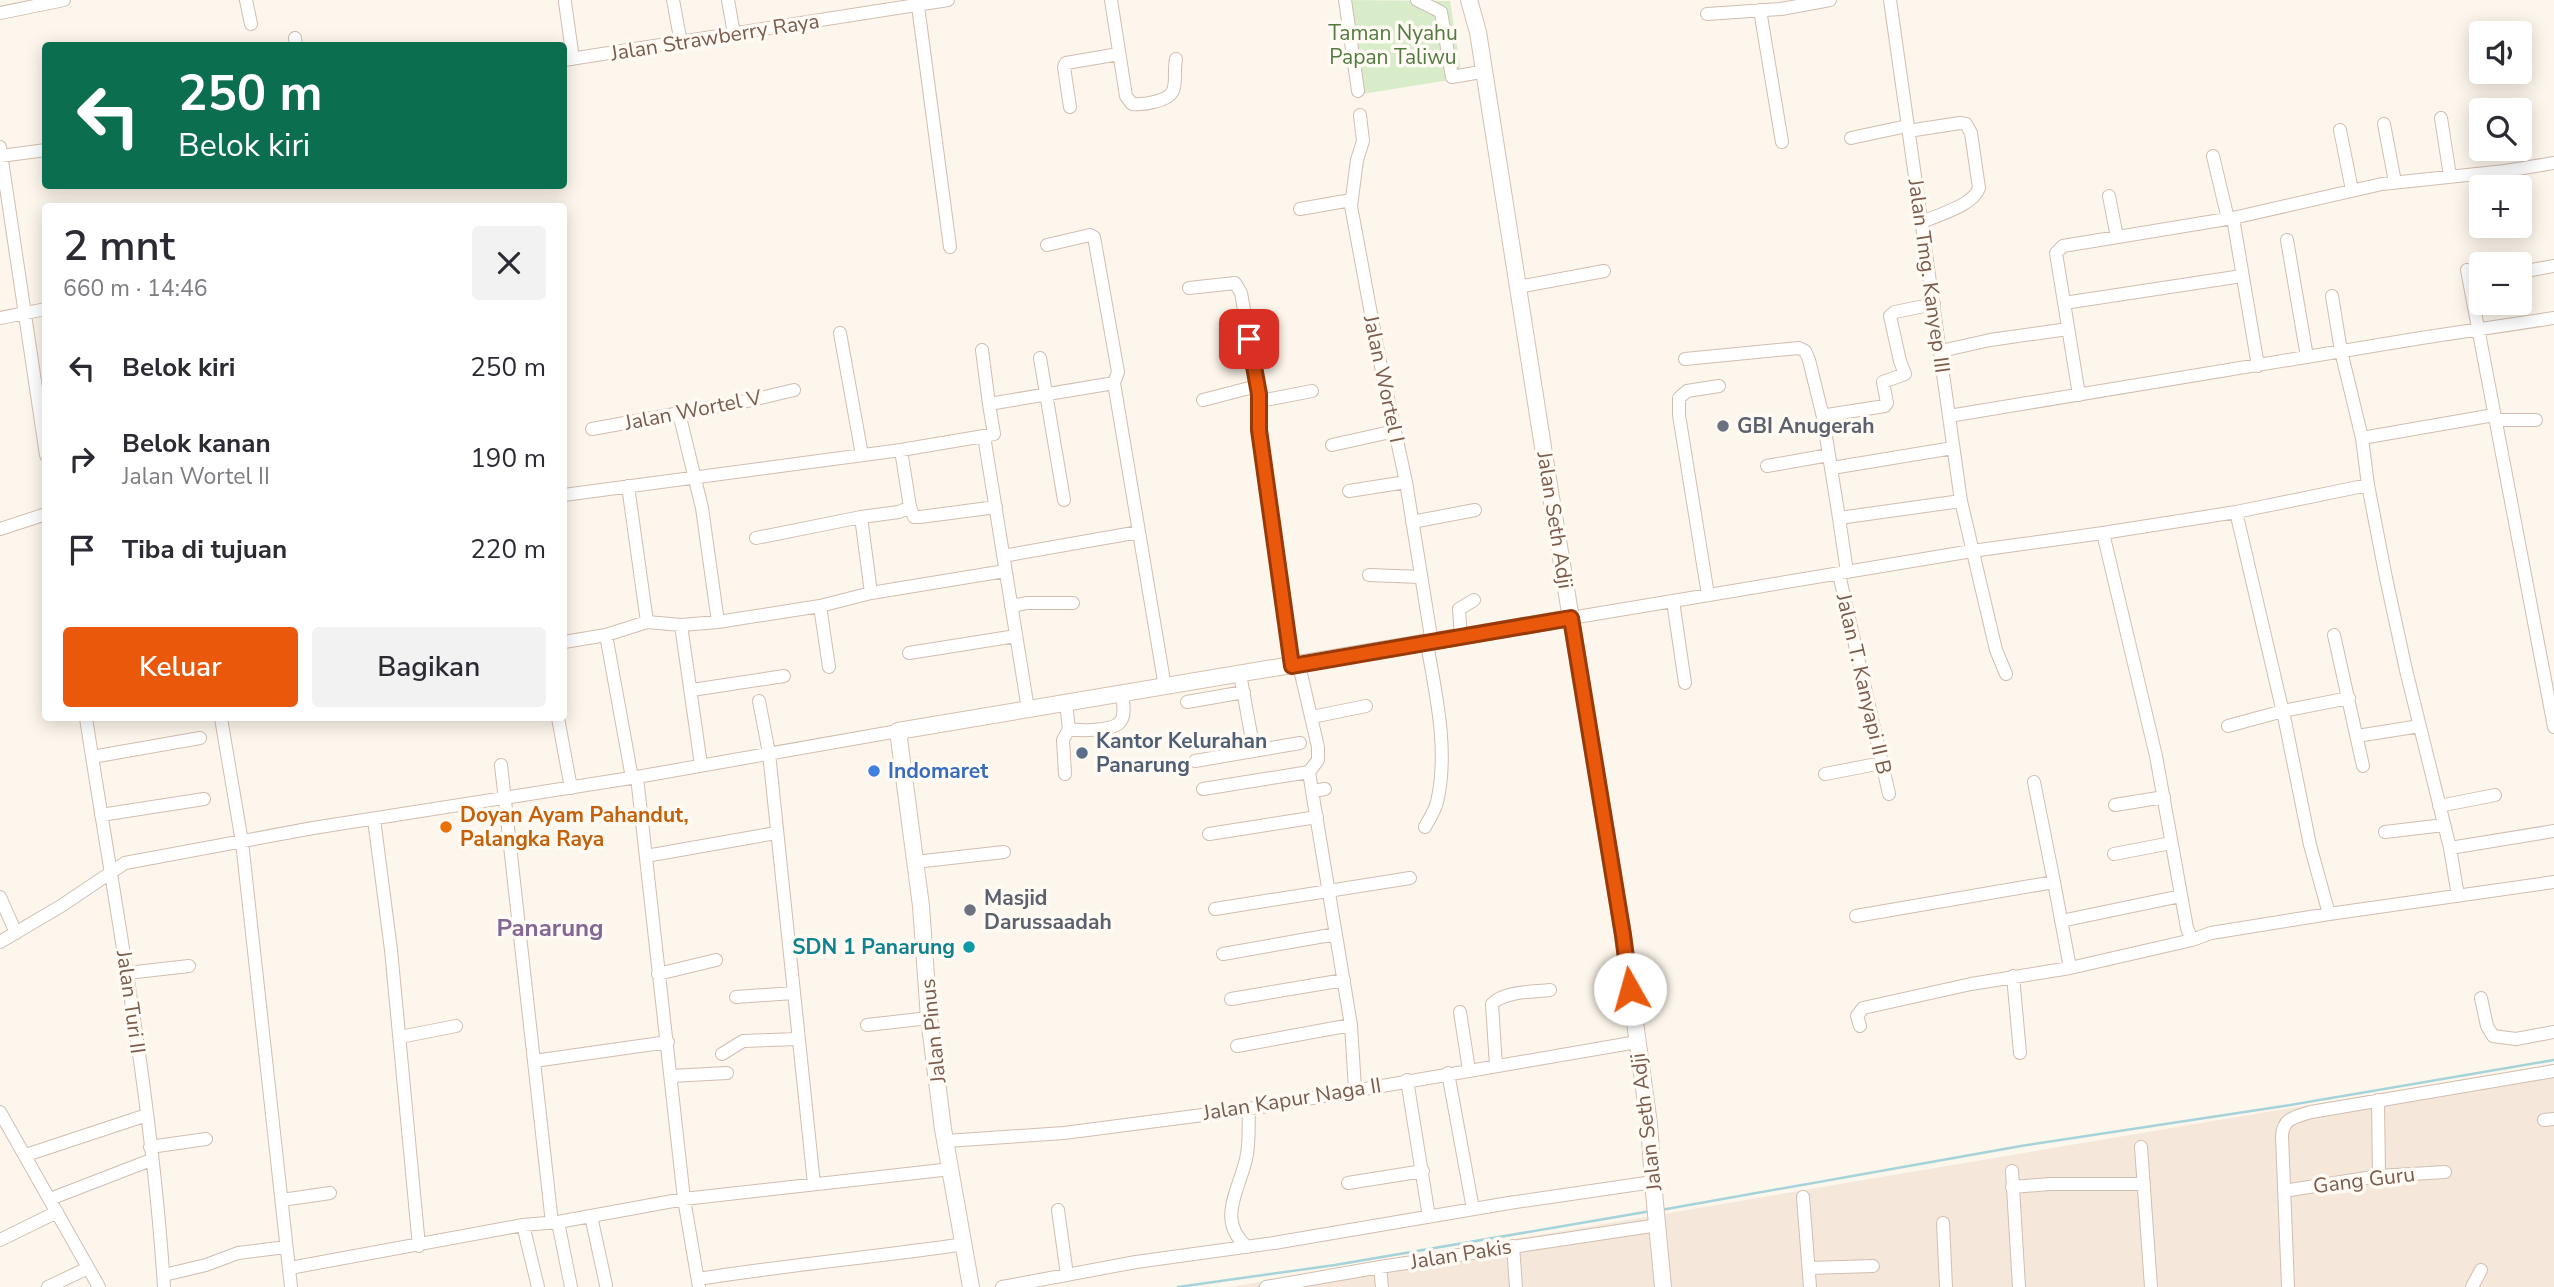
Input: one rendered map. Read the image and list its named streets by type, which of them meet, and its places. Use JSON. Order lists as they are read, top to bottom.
{
  "streets": {
    "street": [
      "Jalan Strawberry Raya",
      "Jalan Tmg. Kanyep III",
      "Jalan Wortel I",
      "Jalan Wortel V",
      "Jalan Seth Adji",
      "Jalan T. Kanyapi II B",
      "Jalan Turi II",
      "Jalan Pinus",
      "Jalan Kapur Naga II",
      "Gang Guru",
      "Jalan Pakis"
    ]
  },
  "crossings": [
    ["Jalan Seth Adji", "Jalan Kapur Naga II"],
    ["Jalan Seth Adji", "Jalan Pakis"],
    ["Jalan Pinus", "Jalan Kapur Naga II"]
  ],
  "districts": ["Panarung"],
  "parks": ["Taman Nyahu Papan Taliwu"],
  "places": [
    "GBI Anugerah",
    "Kantor Kelurahan Panarung",
    "Indomaret",
    "Doyan Ayam Pahandut, Palangka Raya",
    "Masjid Darussaadah",
    "SDN 1 Panarung"
  ],
  "page": {
    "map_buttons": ["+", "−"],
    "turn": ["250 m", "Belok kiri"],
    "heading": ["2 mnt", "660 m · 14:46"],
    "list": [
      {
        "name": "Belok kiri",
        "value": "250 m"
      },
      {
        "name": "Belok kanan",
        "note": "Jalan Wortel II",
        "value": "190 m"
      },
      {
        "name": "Tiba di tujuan",
        "value": "220 m"
      }
    ],
    "buttons": ["Keluar", "Bagikan"]
  }
}
